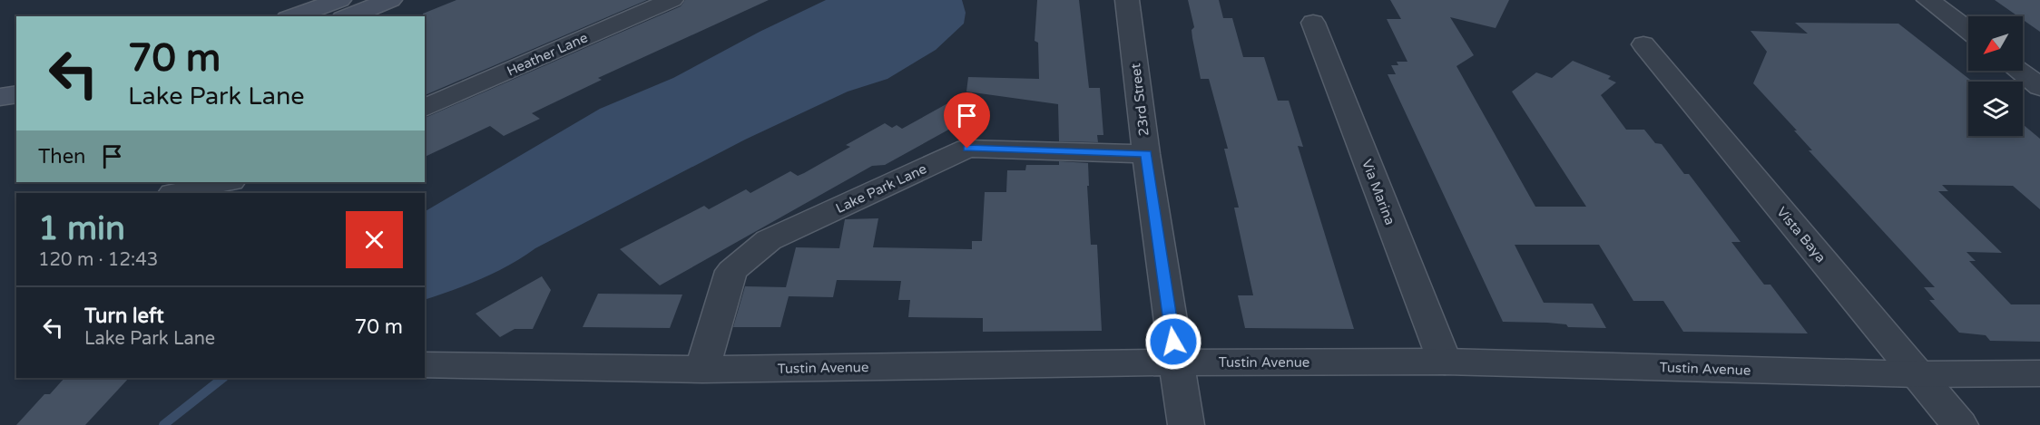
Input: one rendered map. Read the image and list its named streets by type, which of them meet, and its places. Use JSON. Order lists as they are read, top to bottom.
{
  "streets": {
    "street": [
      "Heather Lane",
      "23rd Street",
      "Lake Park Lane",
      "Via Marina",
      "Vista Baya",
      "Tustin Avenue"
    ]
  },
  "crossings": [
    ["23rd Street", "Lake Park Lane"],
    ["23rd Street", "Tustin Avenue"],
    ["Lake Park Lane", "Tustin Avenue"],
    ["Via Marina", "Tustin Avenue"],
    ["Vista Baya", "Tustin Avenue"]
  ],
  "north": "bottom left",
  "page": {
    "turn": ["70 m", "Lake Park Lane"],
    "then": "Then",
    "heading": ["1 min", "120 m · 12:43"],
    "list": [
      {
        "name": "Turn left",
        "note": "Lake Park Lane",
        "value": "70 m"
      }
    ]
  }
}
